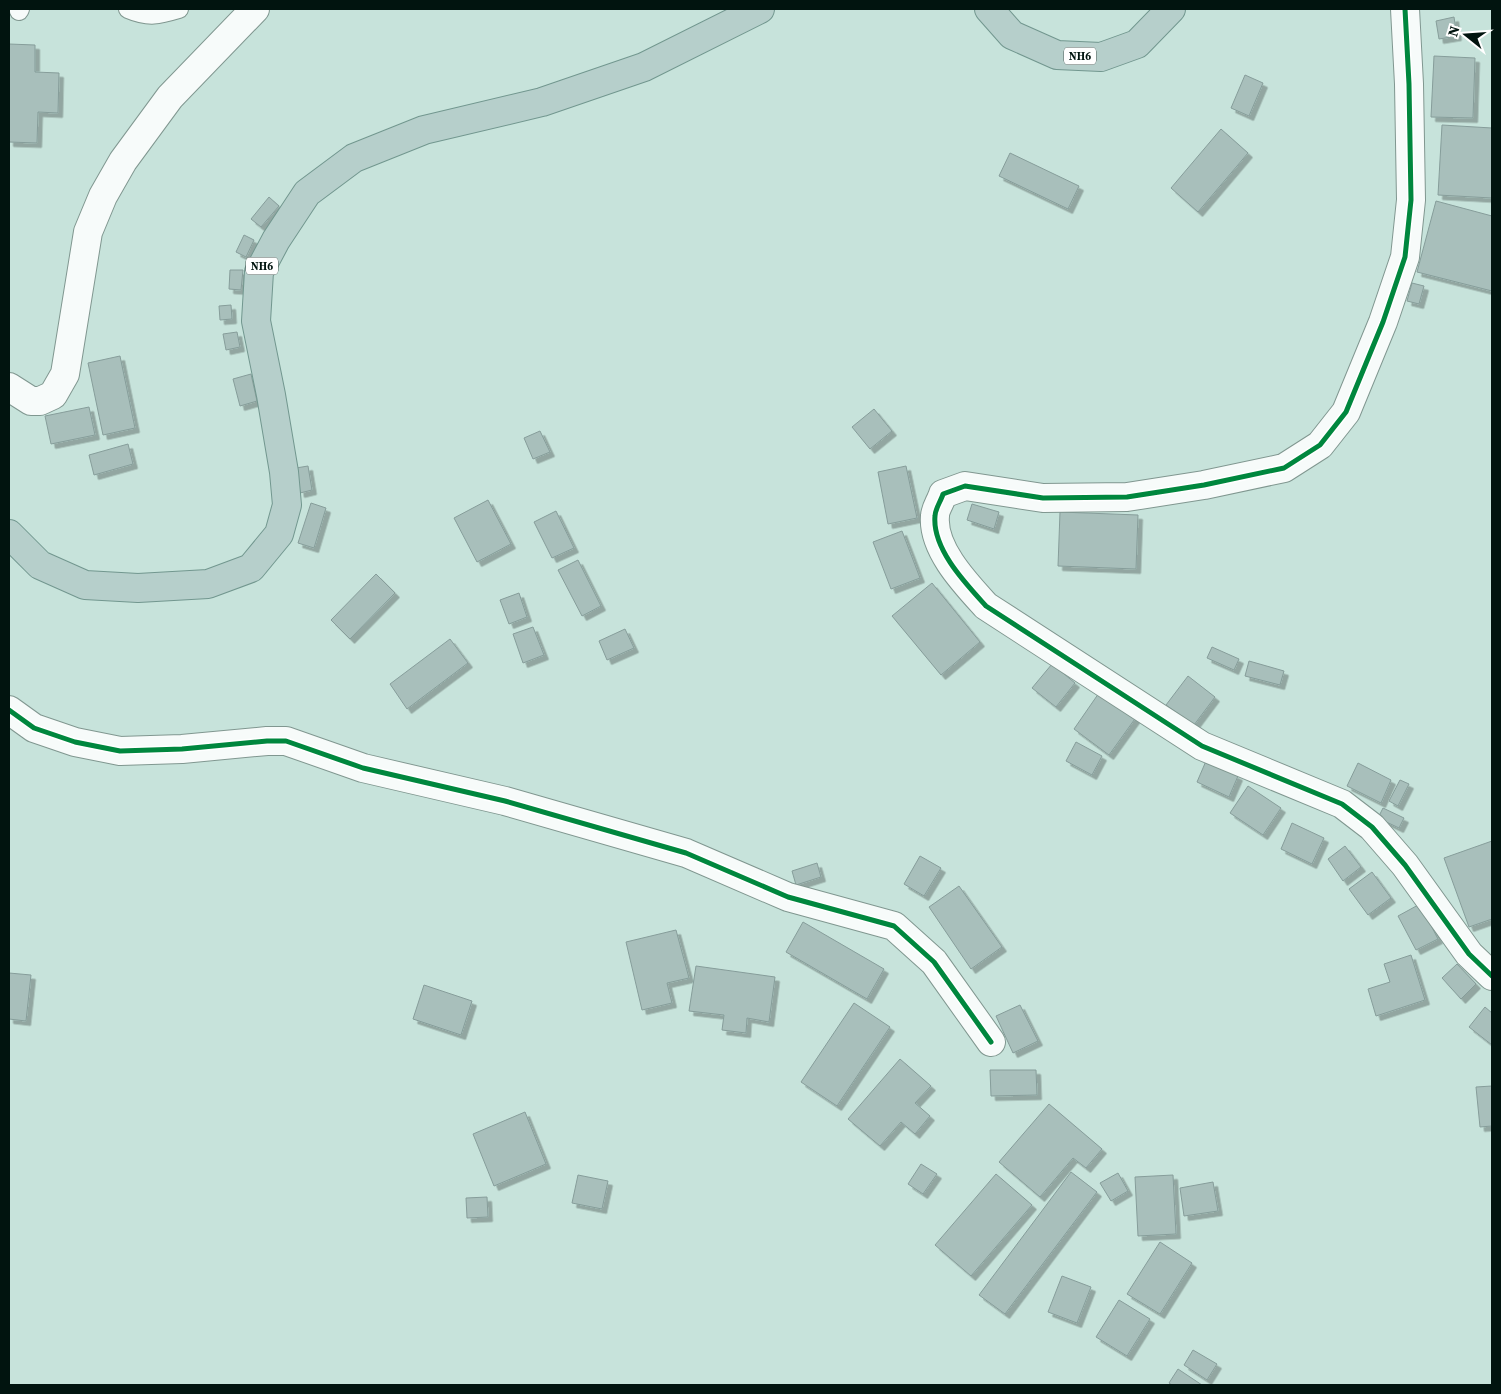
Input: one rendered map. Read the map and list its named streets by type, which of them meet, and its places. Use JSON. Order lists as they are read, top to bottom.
{
  "streets": {
    "highway": ["NH6"]
  },
  "north": "left"
}
